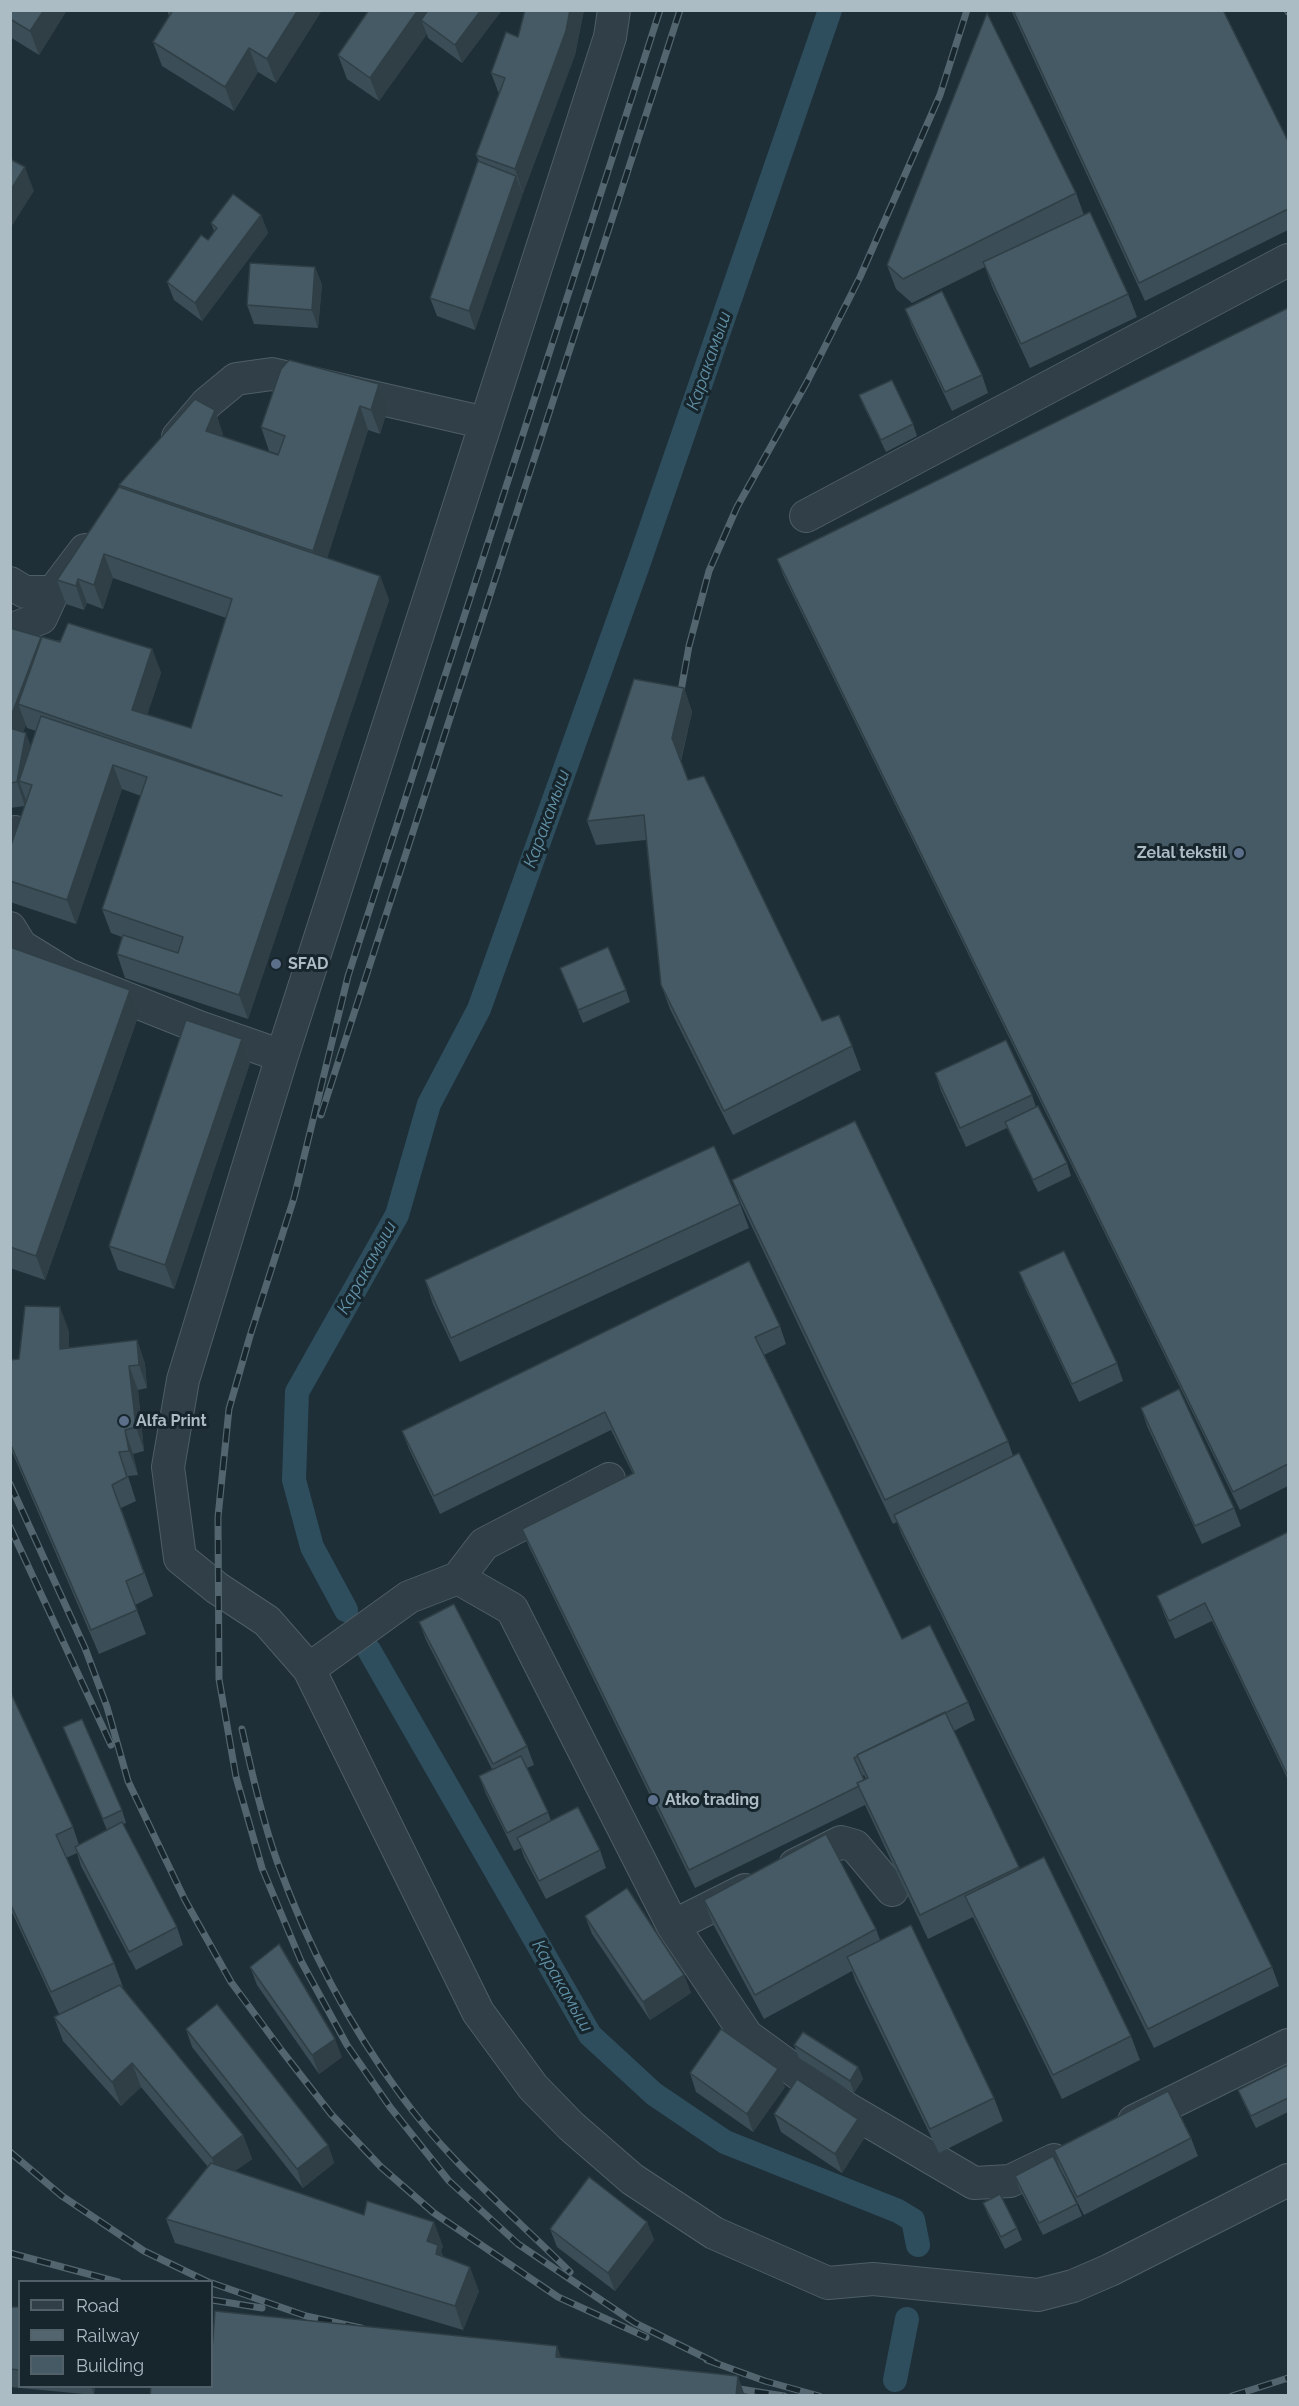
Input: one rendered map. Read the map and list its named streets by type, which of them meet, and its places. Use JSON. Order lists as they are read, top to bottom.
{
  "water": ["Каракамыш"],
  "places": [
    "Zelal tekstil",
    "SFAD",
    "Alfa Print",
    "Atko trading"
  ],
  "legend": ["Road", "Railway", "Building"]
}
